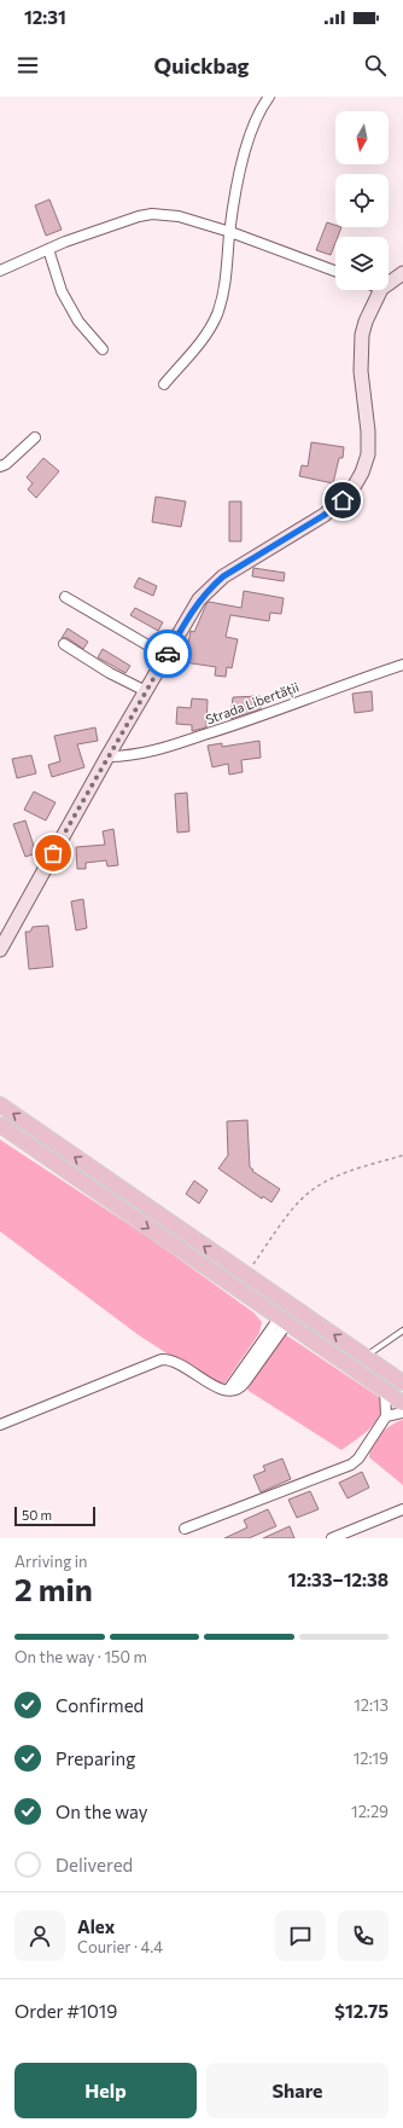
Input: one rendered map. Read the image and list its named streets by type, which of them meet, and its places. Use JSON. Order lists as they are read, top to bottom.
{
  "streets": {
    "street": ["Strada Libertății"]
  },
  "scale_bar": "50 m",
  "north": "bottom",
  "page": {
    "status": "12:31",
    "header": "Quickbag",
    "scale": "50 m",
    "heading": ["2 min", "Arriving in", "12:33–12:38"],
    "panel": [
      "Alex",
      "Courier · 4.4",
      "Order #1019",
      "$12.75"
    ],
    "bar": "On the way · 150 m",
    "list": [
      ["Confirmed", "12:13"],
      ["Preparing", "12:19"],
      ["On the way", "12:29"],
      "Delivered"
    ],
    "buttons": ["Help", "Share"]
  }
}
